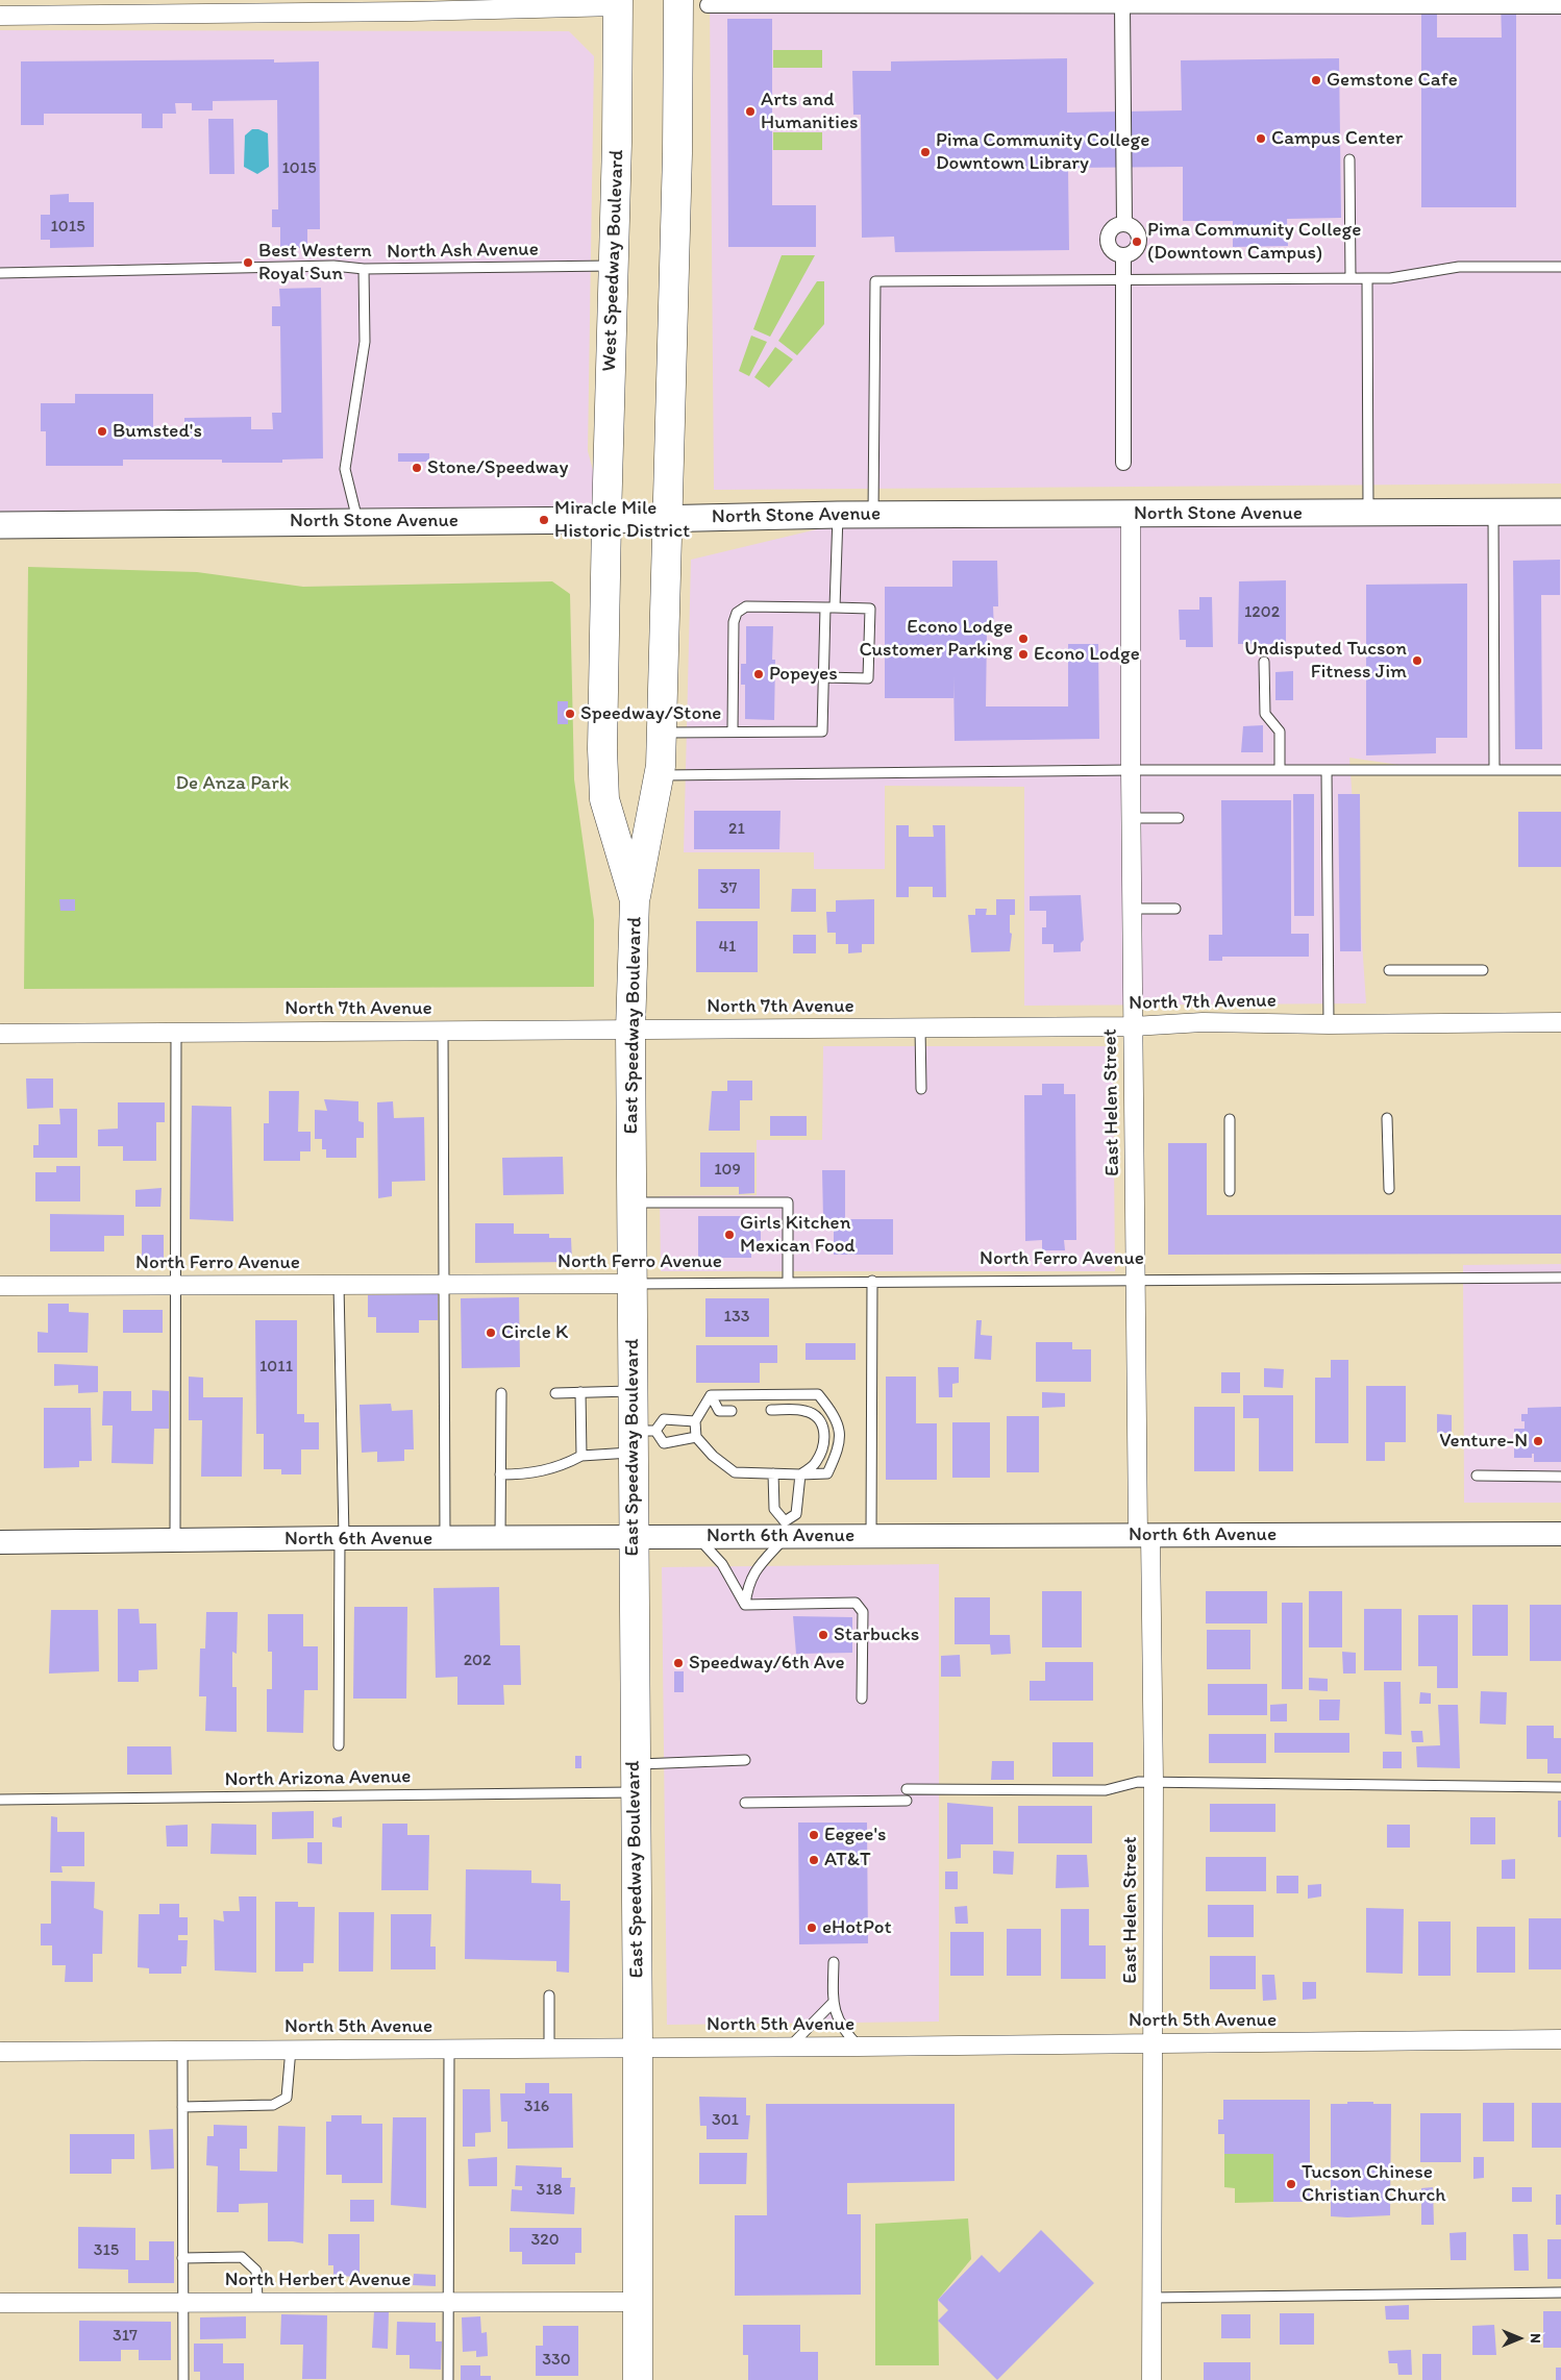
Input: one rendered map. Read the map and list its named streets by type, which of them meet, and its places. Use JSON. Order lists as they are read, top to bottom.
{
  "streets": {
    "main road": ["West Speedway Boulevard", "North Stone Avenue", "East Speedway Boulevard"],
    "street": [
      "North 7th Avenue",
      "East Helen Street",
      "North Ferro Avenue",
      "North 6th Avenue",
      "North 5th Avenue",
      "North Herbert Avenue"
    ],
    "lane": ["North Ash Avenue", "North Arizona Avenue"]
  },
  "crossings": [
    ["North Ash Avenue", "West Speedway Boulevard"],
    ["West Speedway Boulevard", "North Stone Avenue"],
    ["West Speedway Boulevard", "East Speedway Boulevard"],
    ["North Stone Avenue", "East Speedway Boulevard"],
    ["North Stone Avenue", "East Helen Street"],
    ["North 7th Avenue", "East Speedway Boulevard"],
    ["North 7th Avenue", "East Helen Street"],
    ["East Speedway Boulevard", "North Ferro Avenue"],
    ["East Speedway Boulevard", "North 6th Avenue"],
    ["East Speedway Boulevard", "North Arizona Avenue"],
    ["East Speedway Boulevard", "North 5th Avenue"],
    ["East Speedway Boulevard", "North Herbert Avenue"],
    ["East Helen Street", "North Ferro Avenue"],
    ["East Helen Street", "North 6th Avenue"],
    ["East Helen Street", "North 5th Avenue"]
  ],
  "parks": ["De Anza Park"],
  "places": [
    "Gemstone Cafe",
    "Arts and Humanities",
    "Campus Center",
    "Pima Community College Downtown Library",
    "Pima Community College (Downtown Campus)",
    "Best Western Royal Sun",
    "Bumsted's",
    "Stone/Speedway",
    "Miracle Mile Historic District",
    "Econo Lodge Customer Parking",
    "Econo Lodge",
    "Undisputed Tucson Fitness Jim",
    "Popeyes",
    "Speedway/Stone",
    "Girls Kitchen Mexican Food",
    "Circle K",
    "Venture-N",
    "Starbucks",
    "Speedway/6th Ave",
    "Eegee's",
    "AT&T",
    "eHotPot",
    "Tucson Chinese Christian Church"
  ],
  "house_numbers": [
    "1015",
    "1015",
    "1202",
    "21",
    "37",
    "41",
    "109",
    "133",
    "1011",
    "202",
    "316",
    "301",
    "318",
    "320",
    "315",
    "317",
    "330"
  ],
  "north": "right"
}
